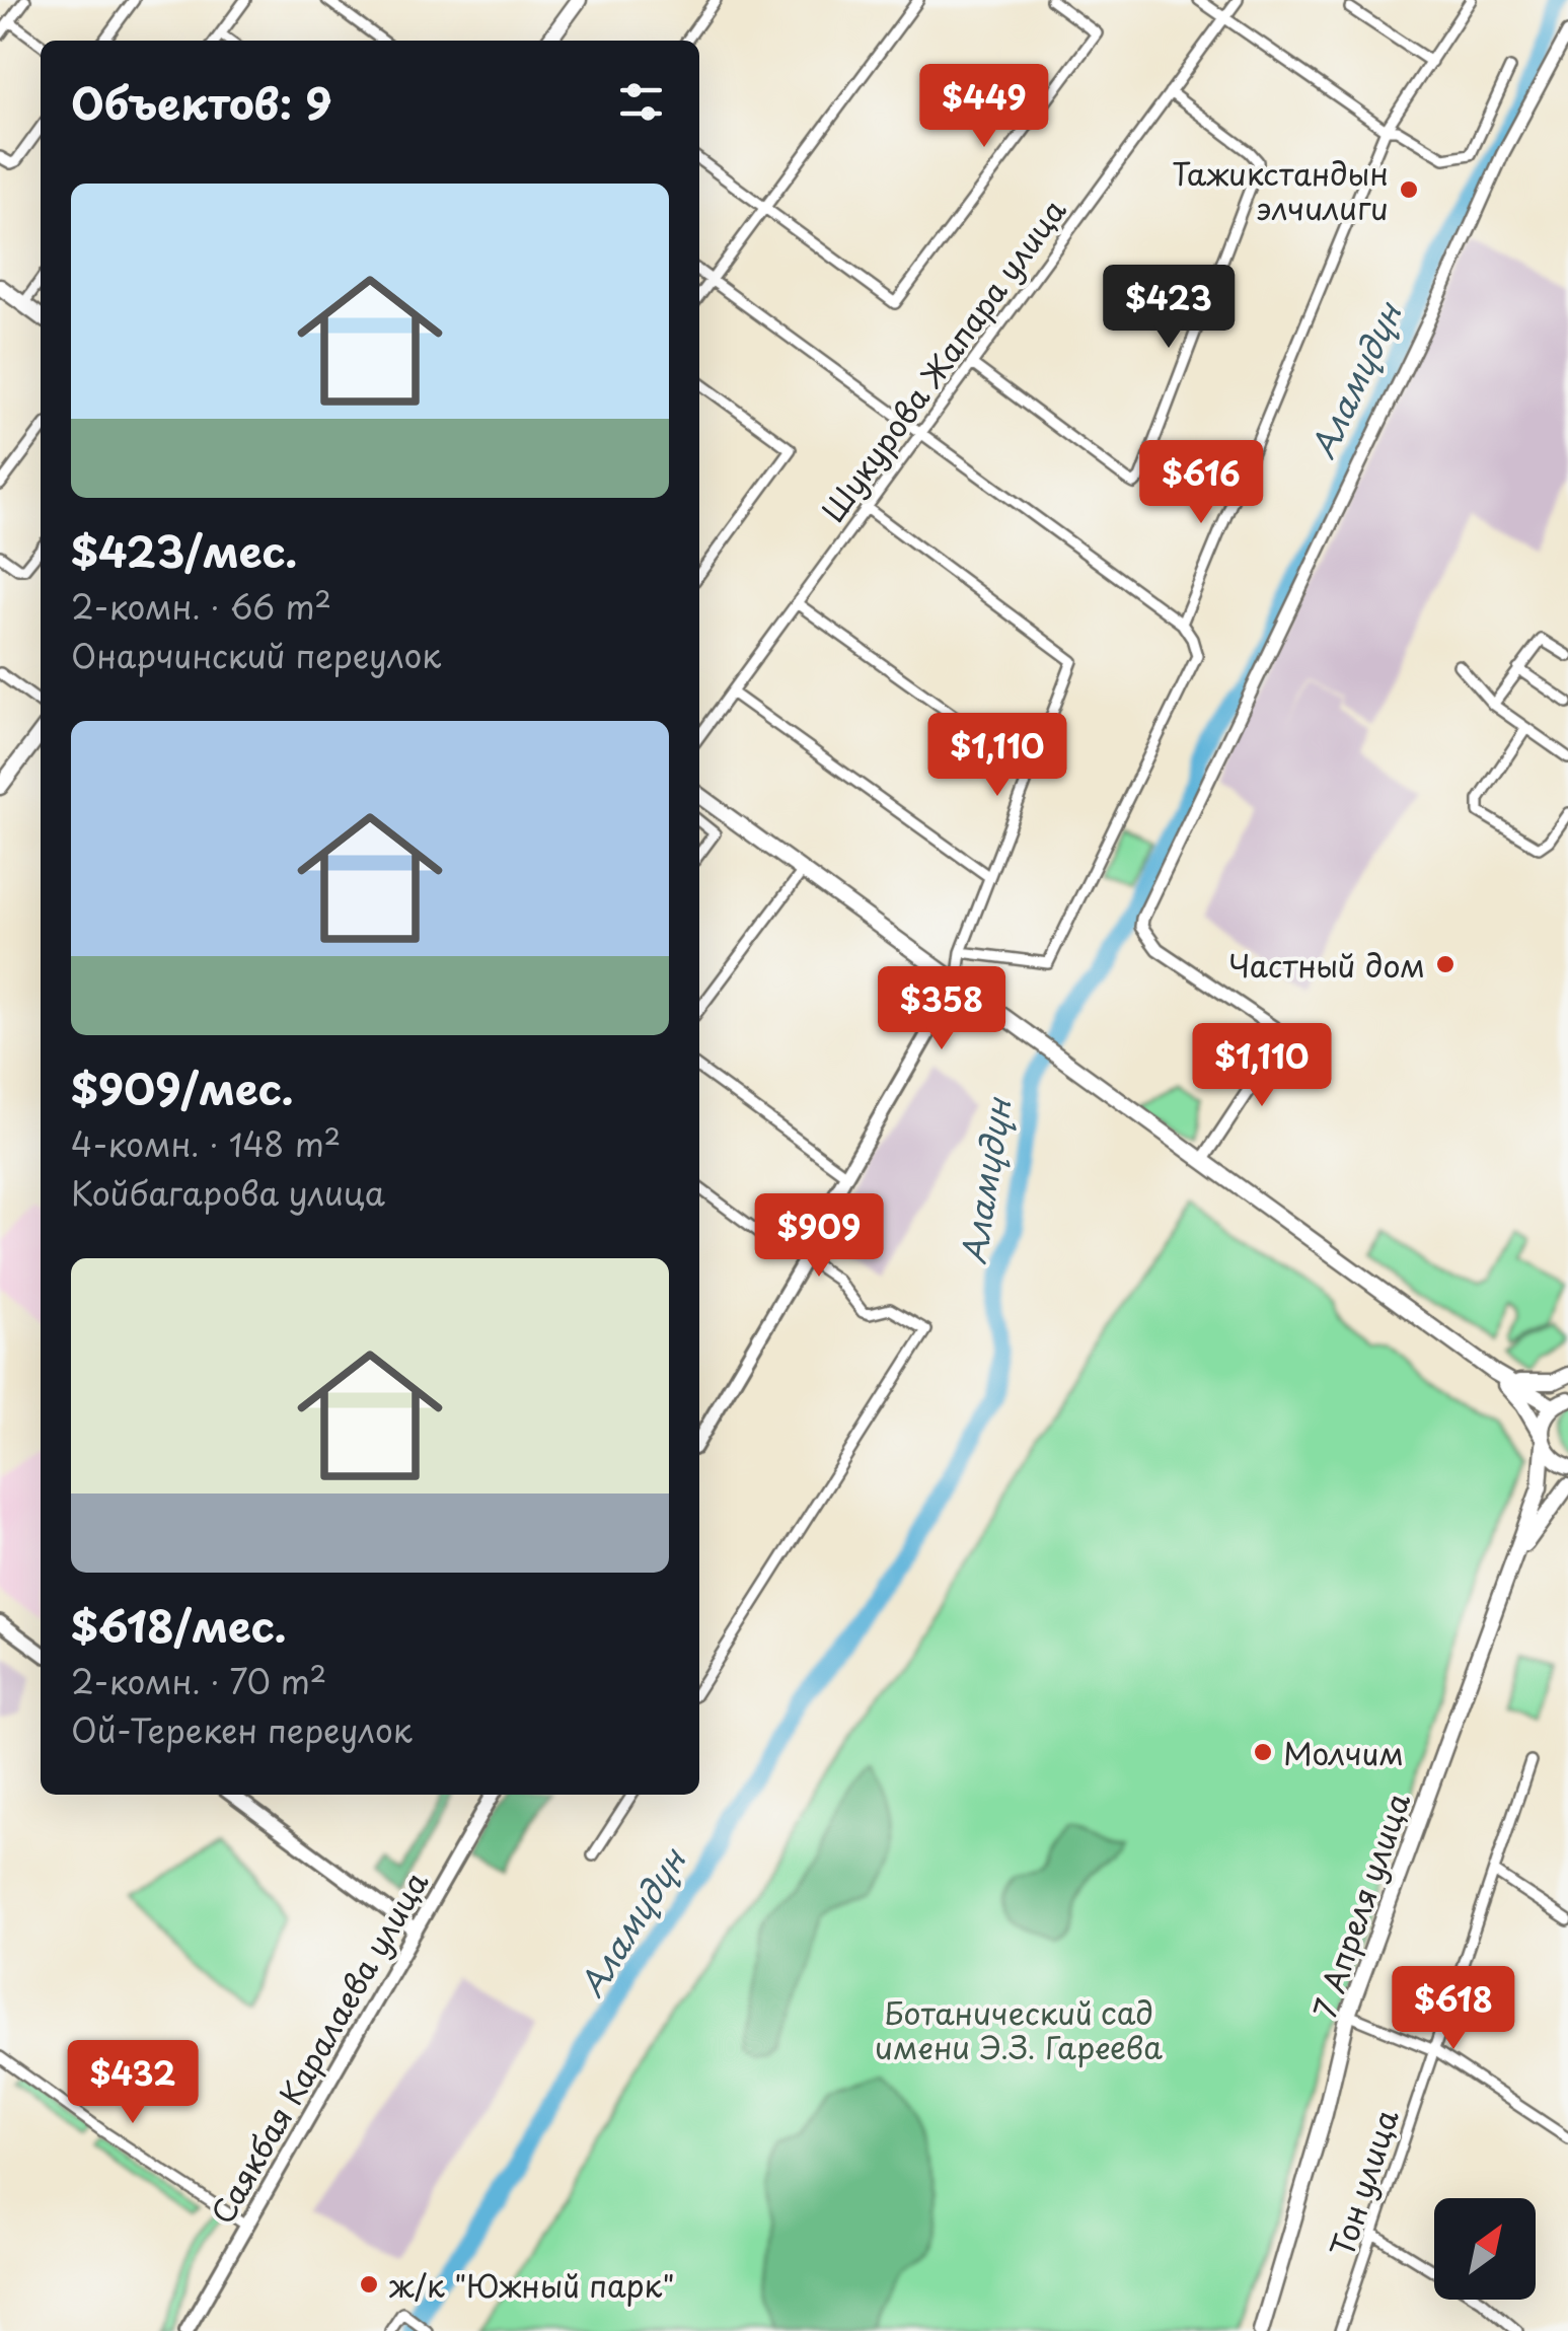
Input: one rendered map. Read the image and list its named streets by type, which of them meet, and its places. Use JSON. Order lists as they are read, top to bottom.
{
  "streets": {
    "main road": ["7 Апреля улица", "Саякбая Каралаева улица"],
    "street": ["Шукурова Жапара улица", "Тон улица"]
  },
  "water": ["Аламүдүн"],
  "parks": ["Ботанический сад имени Э.З. Гареева"],
  "places": [
    "Тажикстандын элчилиги",
    "Частный дом",
    "Молчим",
    "ж/к \"Южный парк\""
  ],
  "north": "top right",
  "page": {
    "heading": "Объектов: 9",
    "price": [
      "$449",
      "$423",
      "$616",
      "$1,110",
      "$358",
      "$1,110",
      "$909",
      "$618",
      "$432"
    ],
    "list": [
      {
        "name": "$423/мес.",
        "note": "2-комн. · 66 m² · Онарчинский переулок"
      },
      {
        "name": "$909/мес.",
        "note": "4-комн. · 148 m² · Койбагарова улица"
      },
      {
        "name": "$618/мес.",
        "note": "2-комн. · 70 m² · Ой-Терекен переулок"
      }
    ]
  }
}
